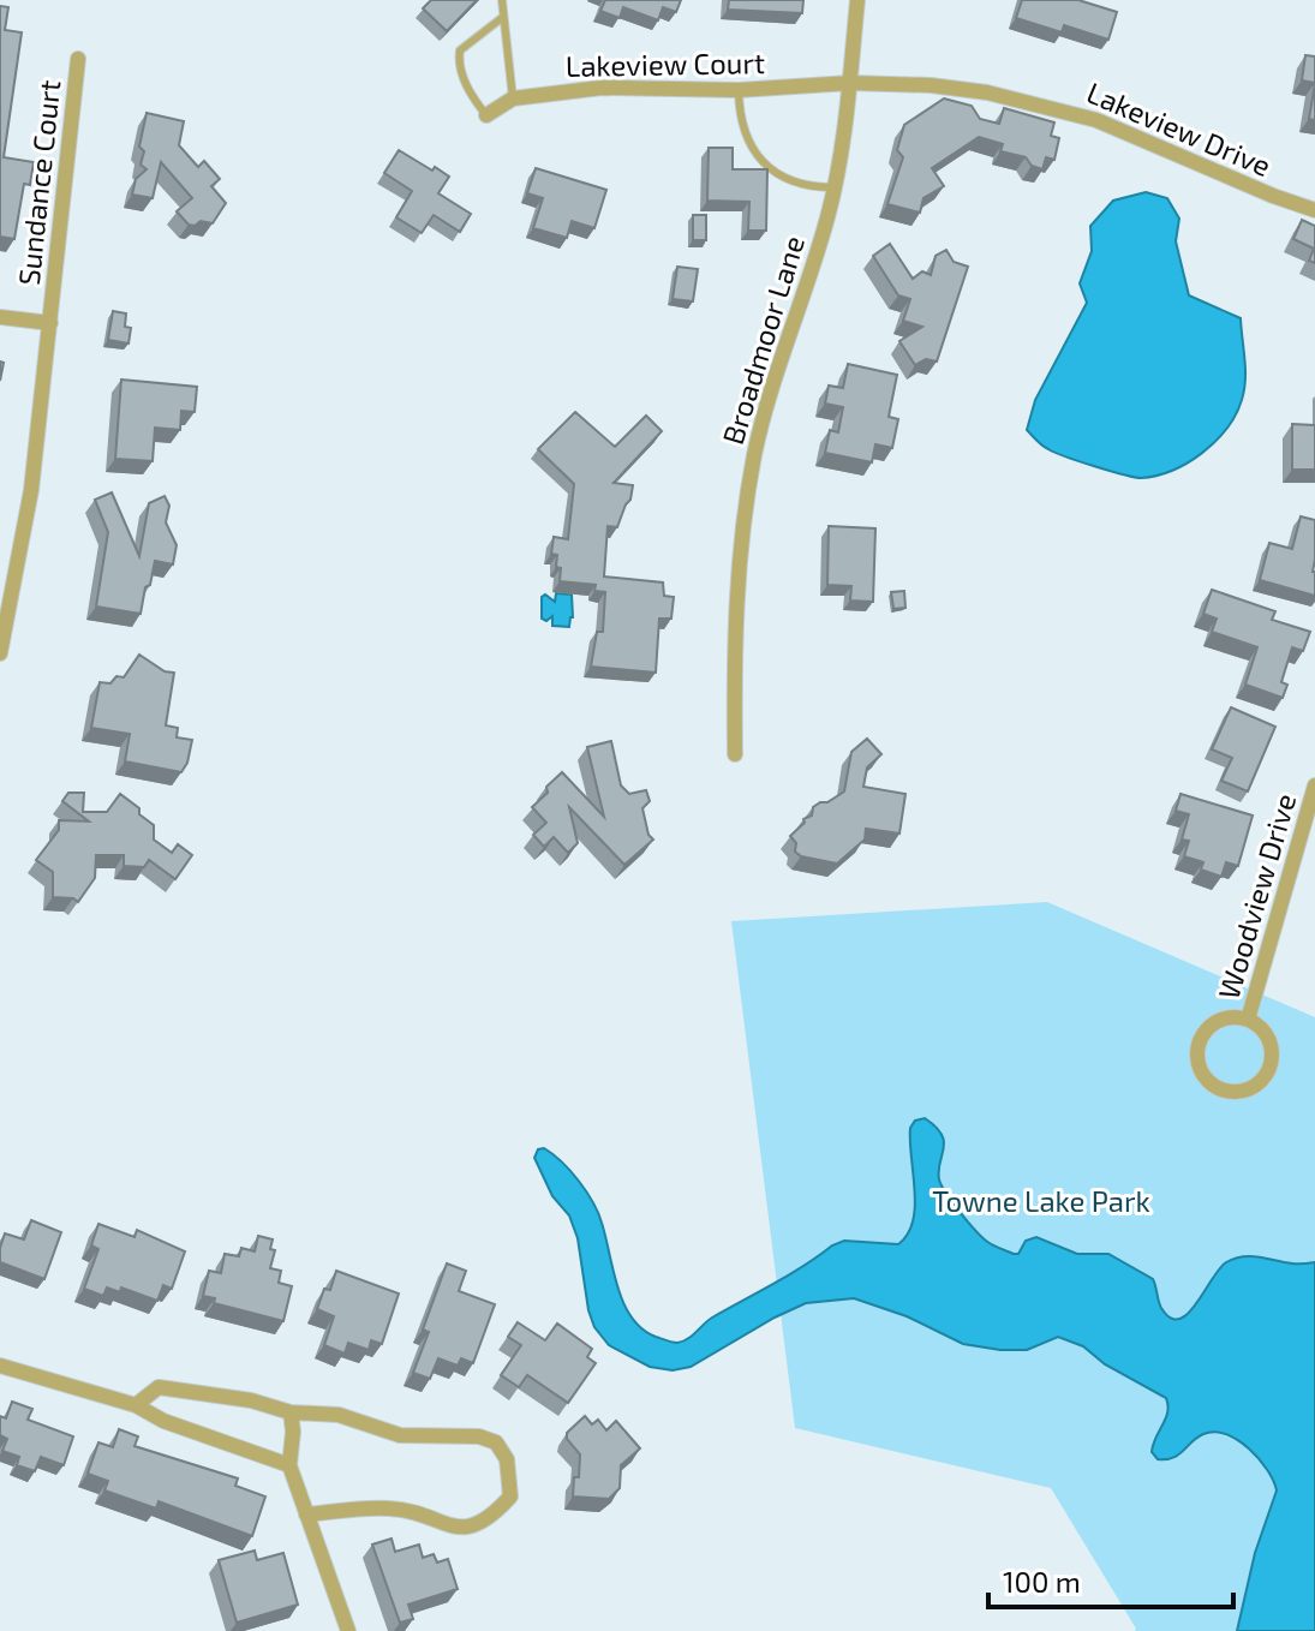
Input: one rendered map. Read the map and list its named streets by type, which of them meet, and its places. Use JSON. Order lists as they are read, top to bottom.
{
  "streets": {
    "street": [
      "Lakeview Court",
      "Lakeview Drive",
      "Sundance Court",
      "Broadmoor Lane",
      "Woodview Drive"
    ]
  },
  "crossings": [
    ["Lakeview Court", "Lakeview Drive"],
    ["Lakeview Court", "Broadmoor Lane"],
    ["Lakeview Drive", "Broadmoor Lane"]
  ],
  "parks": ["Towne Lake Park"],
  "scale_bar": "100 m"
}
